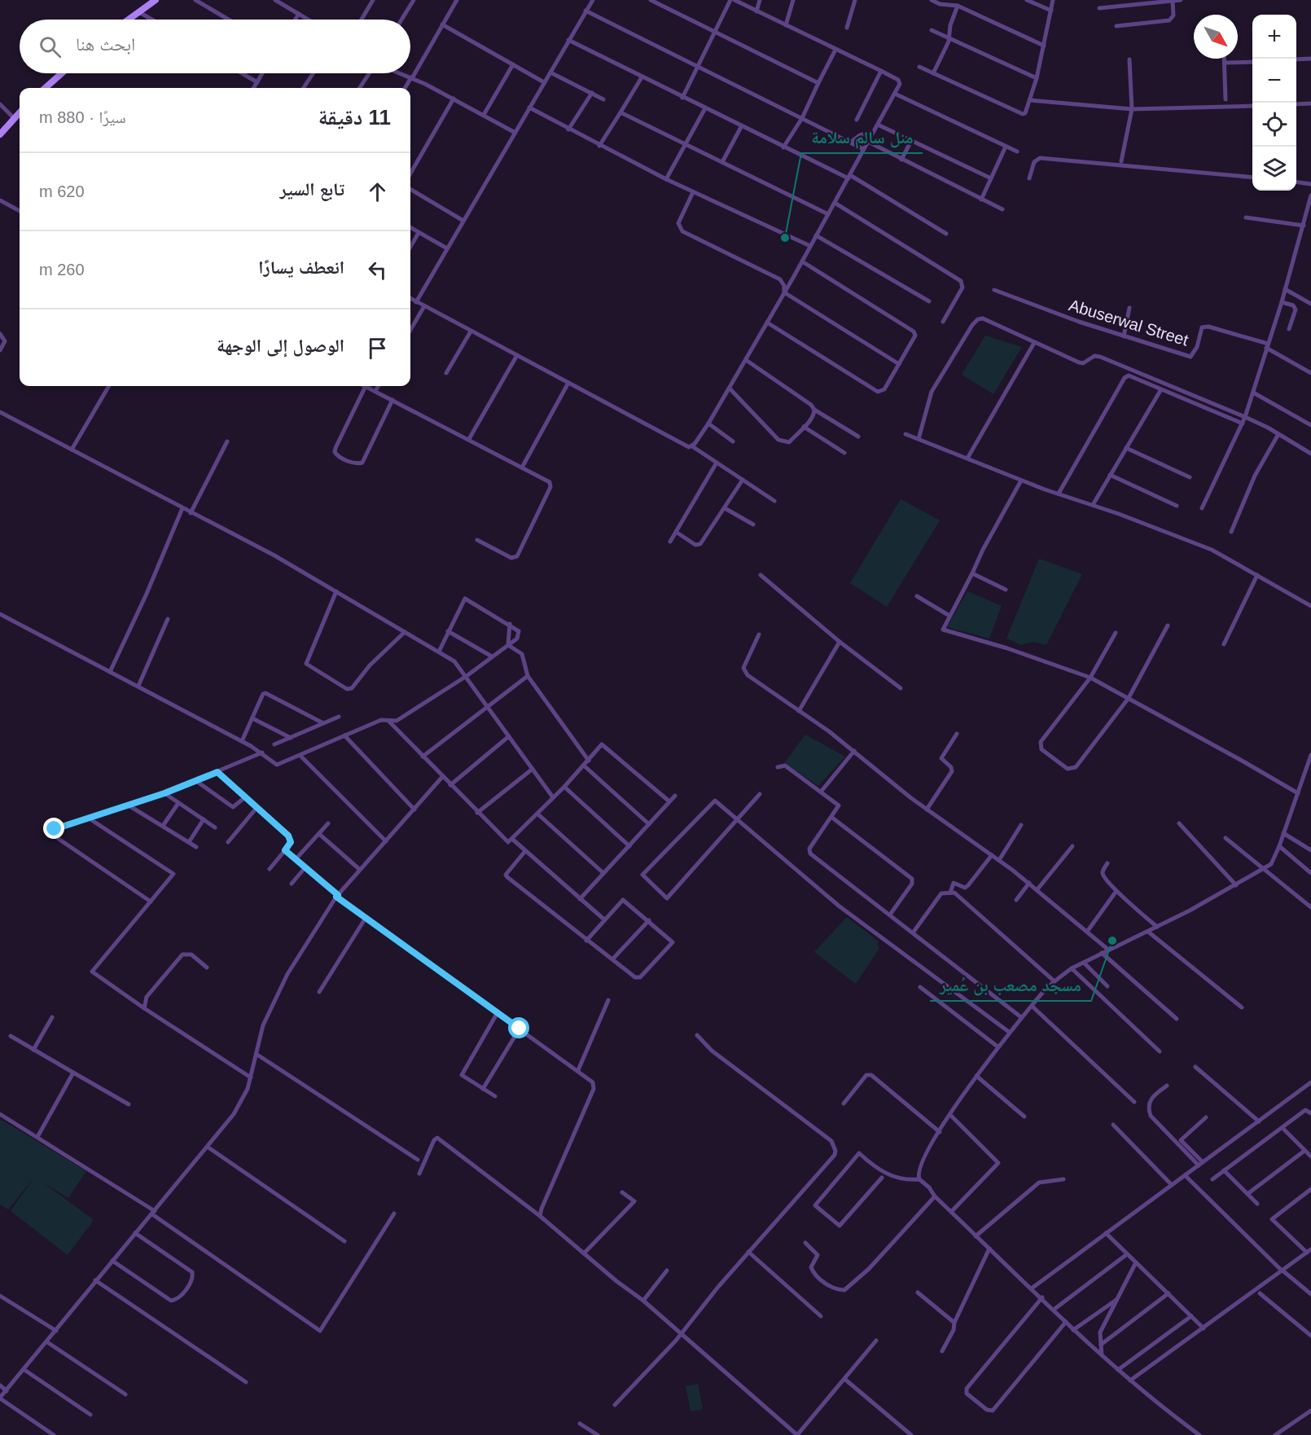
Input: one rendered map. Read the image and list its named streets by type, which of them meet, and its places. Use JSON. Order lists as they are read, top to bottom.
{
  "streets": {
    "street": ["Abuserwal Street"]
  },
  "places": ["منل سالم سلامة", "مسجد مصعب بن عُمير"],
  "north": "bottom right",
  "page": {
    "map_buttons": ["+", "−"],
    "search": "ابحث هنا",
    "heading": ["11 دقيقة", "سيرًا · 880 m"],
    "list": [
      ["تابع السير", "620 m"],
      ["انعطف يسارًا", "260 m"],
      "الوصول إلى الوجهة"
    ]
  }
}
